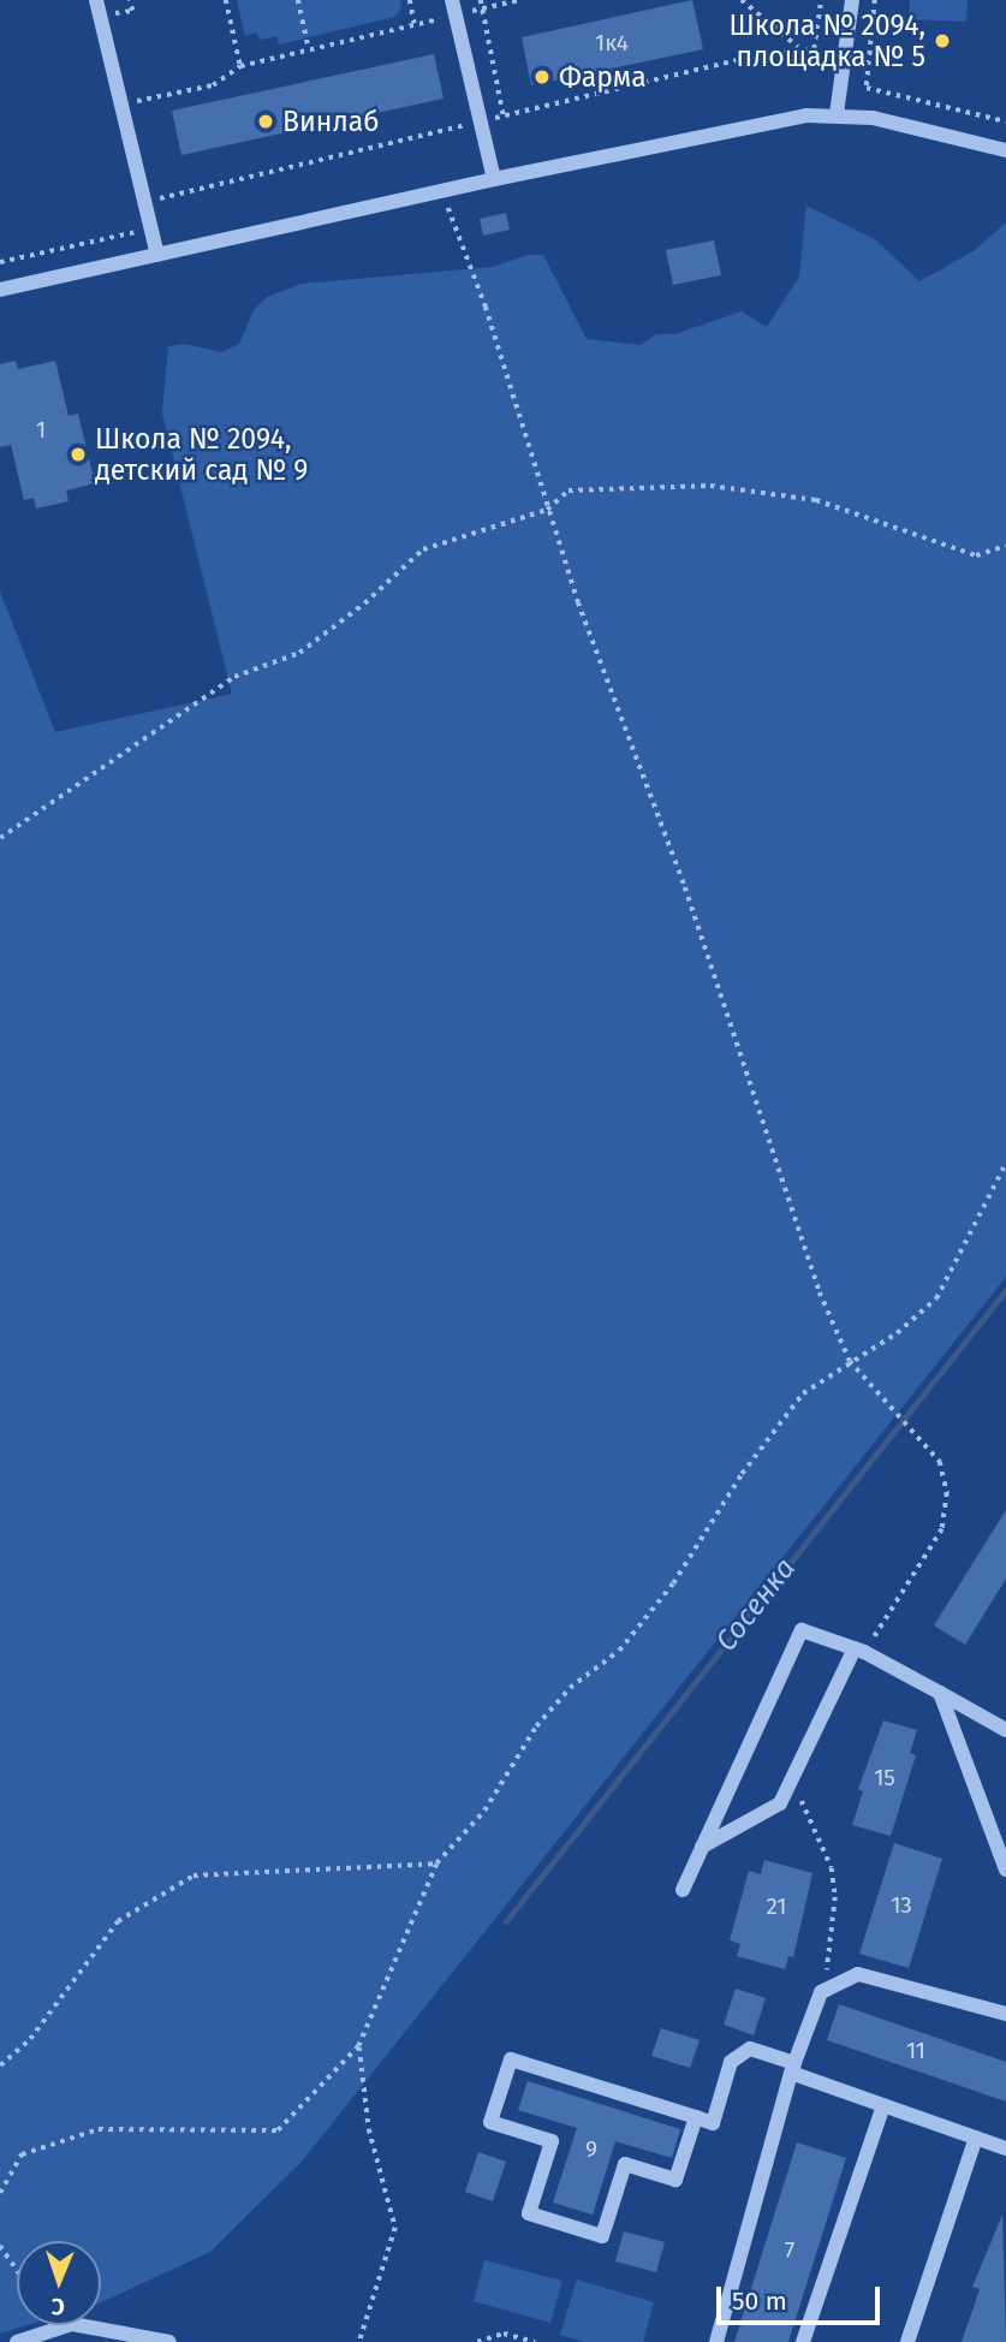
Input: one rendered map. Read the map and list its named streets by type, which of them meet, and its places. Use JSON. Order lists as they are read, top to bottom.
{
  "water": ["Сосенка"],
  "places": [
    "Школа № 2094, площадка № 5",
    "Фарма",
    "Винлаб",
    "Школа № 2094, детский сад № 9"
  ],
  "house_numbers": [
    "1к4",
    "1",
    "15",
    "13",
    "21",
    "11",
    "9",
    "7"
  ],
  "scale_bar": "50 m",
  "north": "bottom"
}
